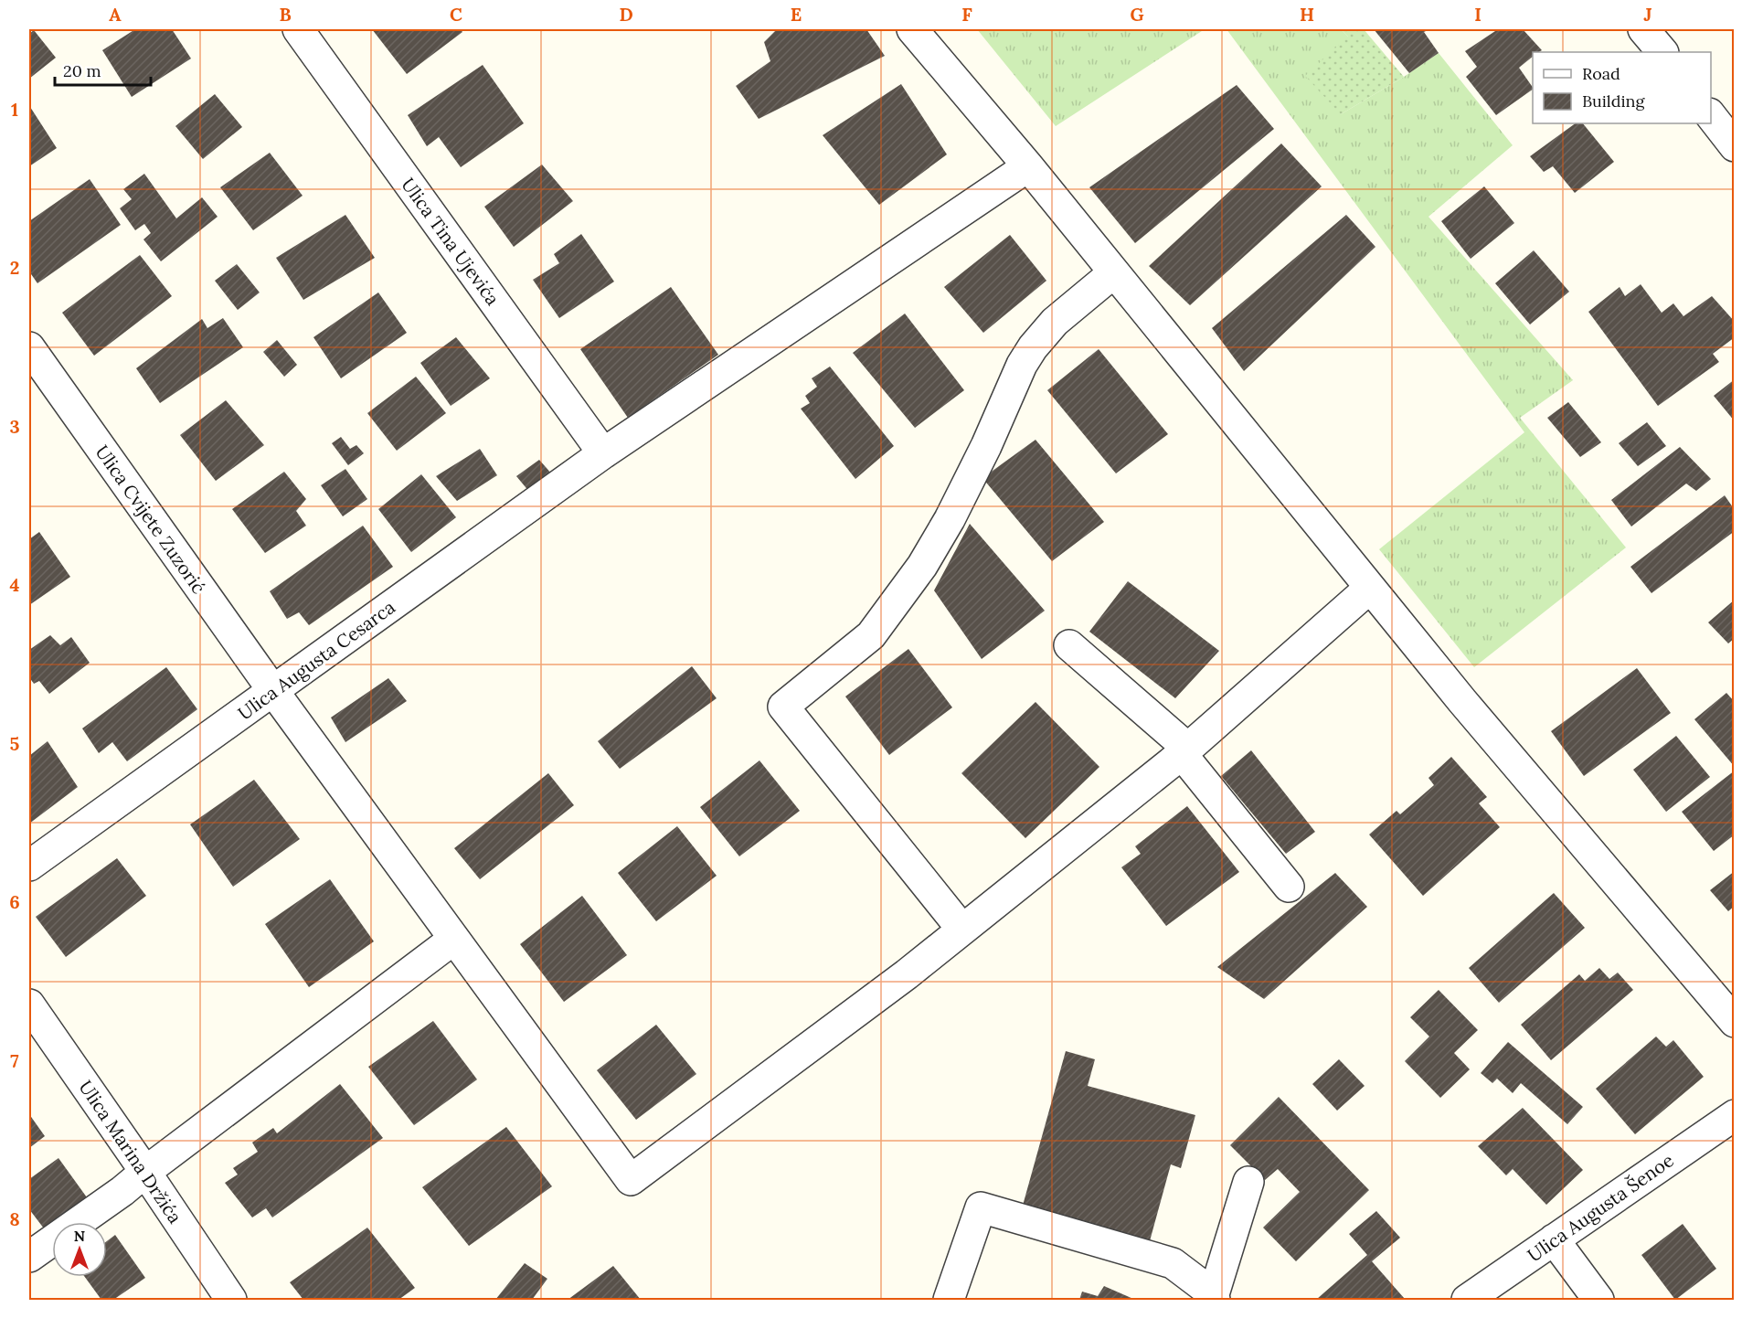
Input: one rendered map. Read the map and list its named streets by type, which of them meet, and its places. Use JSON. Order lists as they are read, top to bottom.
{
  "streets": {
    "street": [
      "Ulica Tina Ujevića",
      "Ulica Cvijete Zuzorić",
      "Ulica Augusta Cesarca",
      "Ulica Marina Držića",
      "Ulica Augusta Šenoe"
    ]
  },
  "crossings": [
    ["Ulica Tina Ujevića", "Ulica Augusta Cesarca"],
    ["Ulica Cvijete Zuzorić", "Ulica Augusta Cesarca"]
  ],
  "legend": ["Road", "Building"],
  "scale_bar": "20 m",
  "north": "top",
  "grid": {
    "columns": [
      "A",
      "B",
      "C",
      "D",
      "E",
      "F",
      "G",
      "H",
      "I",
      "J"
    ],
    "rows": [
      "1",
      "2",
      "3",
      "4",
      "5",
      "6",
      "7",
      "8"
    ]
  }
}
